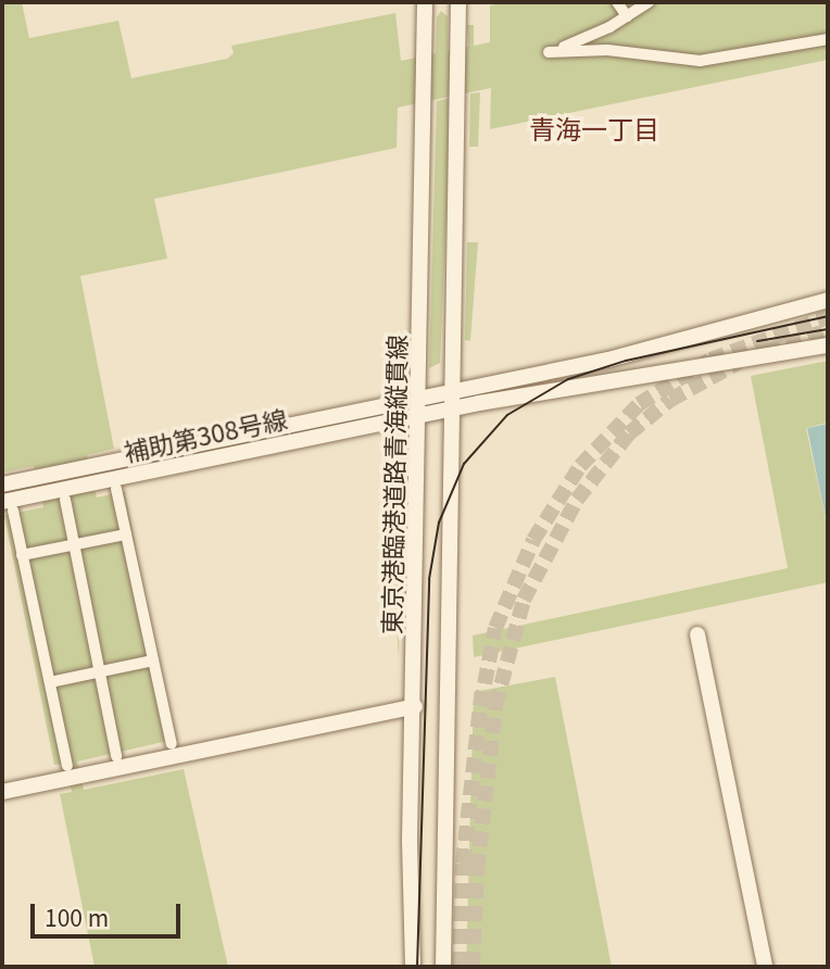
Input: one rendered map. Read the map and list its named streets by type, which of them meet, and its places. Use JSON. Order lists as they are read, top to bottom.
{
  "streets": {
    "street": ["補助第308号線", "東京港臨港道路青海縦貫線"]
  },
  "crossings": [
    ["補助第308号線", "東京港臨港道路青海縦貫線"]
  ],
  "districts": ["青海一丁目"],
  "scale_bar": "100 m"
}
